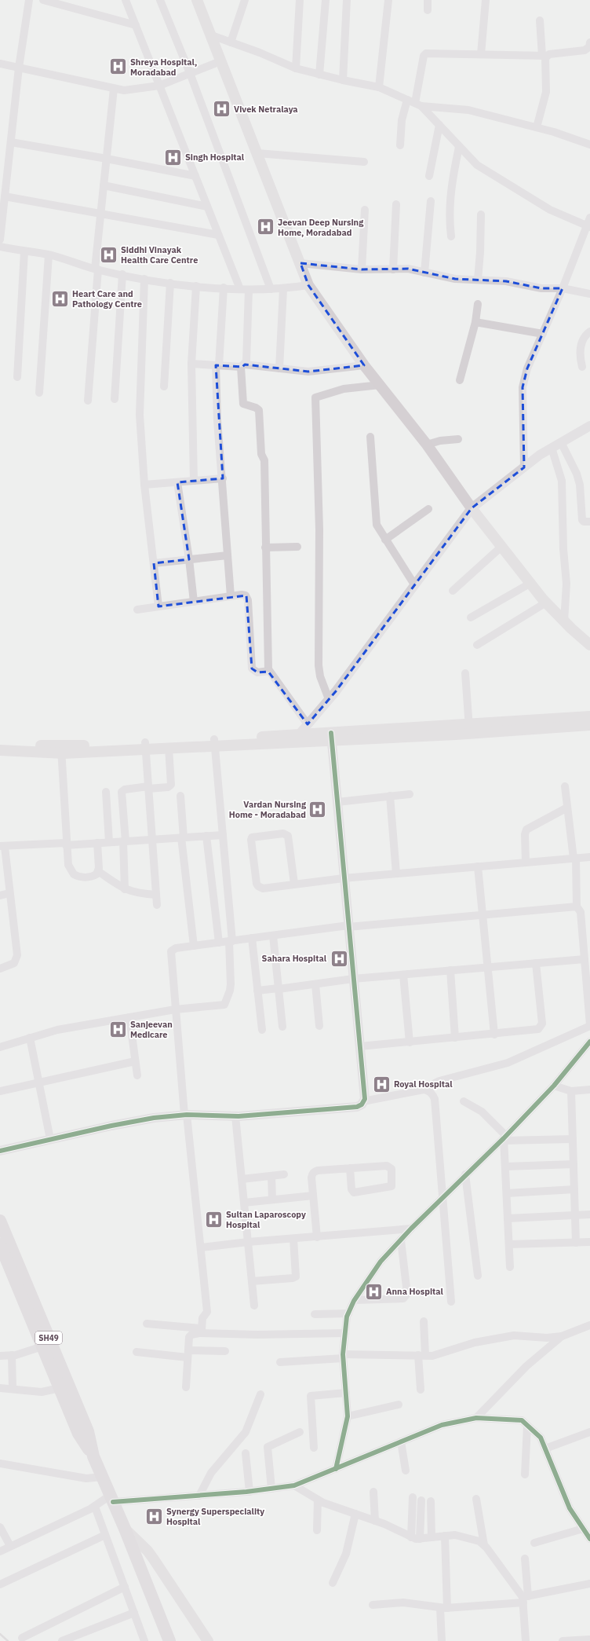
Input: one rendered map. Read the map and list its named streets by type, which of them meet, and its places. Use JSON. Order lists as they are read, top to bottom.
{
  "streets": {
    "main road": ["SH49"]
  },
  "places": {
    "hospital": [
      "Shreya Hospital, Moradabad",
      "Vivek Netralaya",
      "Singh Hospital",
      "Jeevan Deep Nursing Home, Moradabad",
      "Siddhi Vinayak Health Care Centre",
      "Heart Care and Pathology Centre",
      "Vardan Nursing Home - Moradabad",
      "Sahara Hospital",
      "Sanjeevan Medicare",
      "Royal Hospital",
      "Sultan Laparoscopy Hospital",
      "Anna Hospital",
      "Synergy Superspeciality Hospital"
    ]
  }
}
